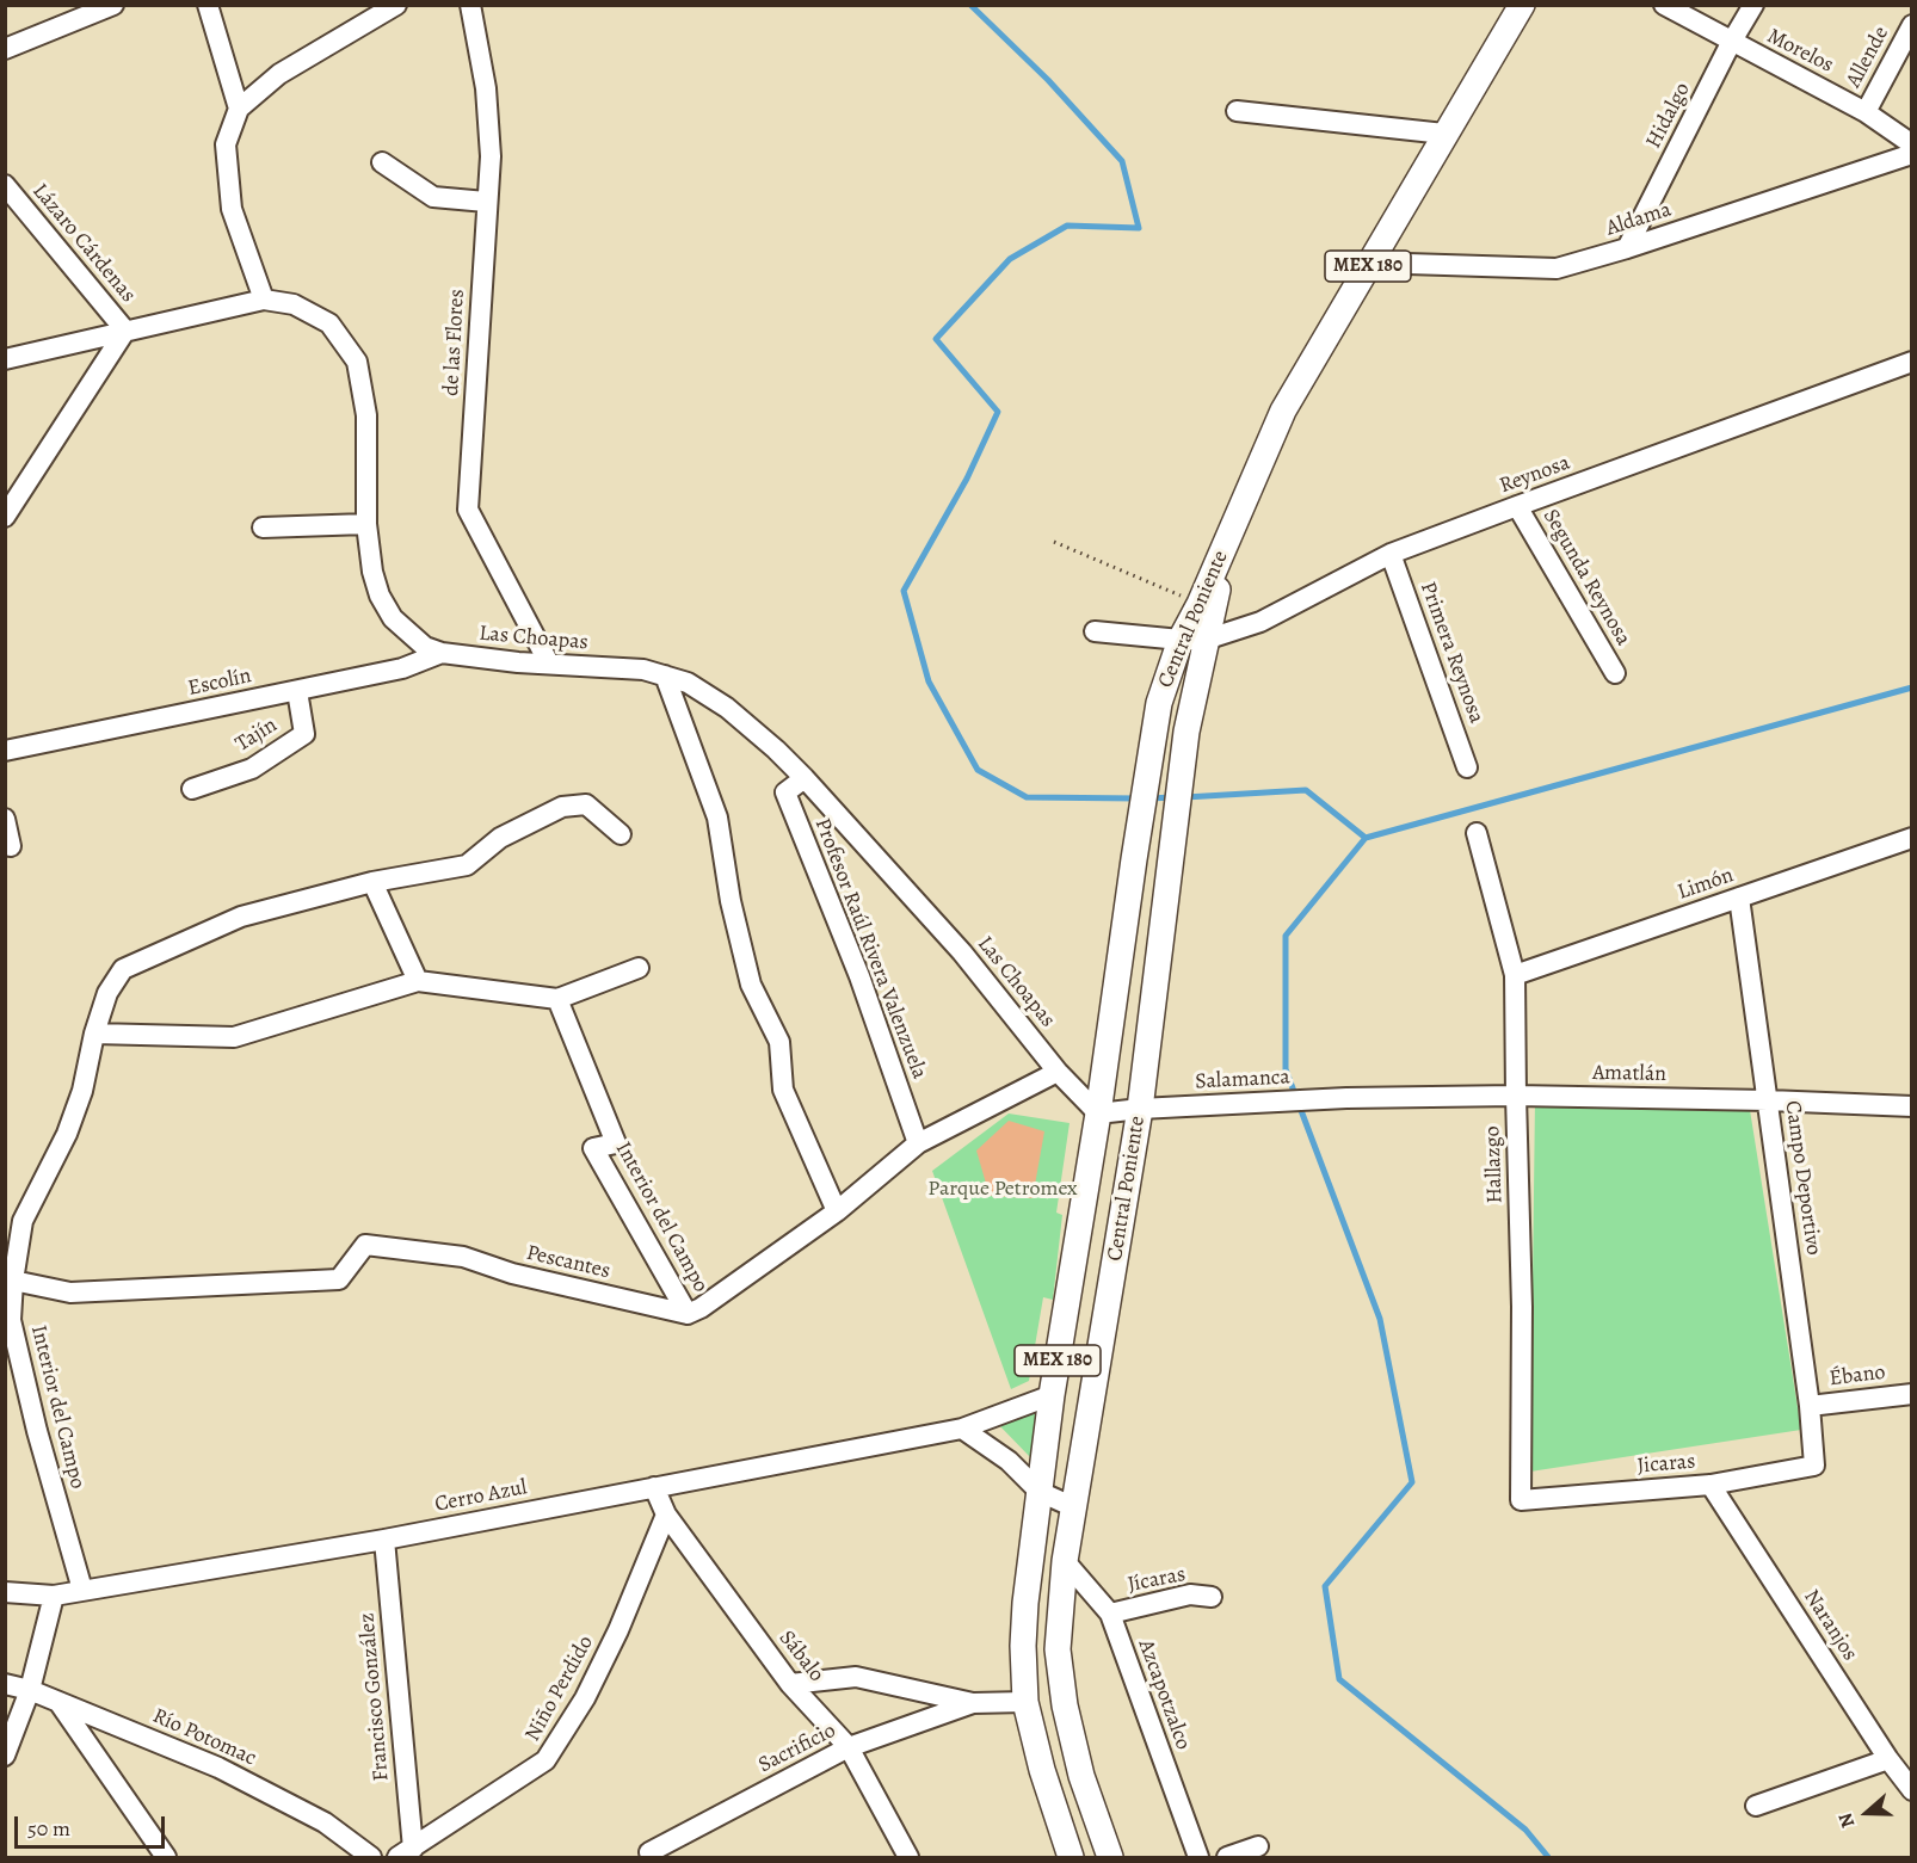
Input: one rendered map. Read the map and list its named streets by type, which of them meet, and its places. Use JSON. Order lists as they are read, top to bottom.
{
  "streets": {
    "main road": ["MEX 180", "Central Poniente"],
    "street": [
      "Morelos",
      "Allende",
      "Hidalgo",
      "Aldama",
      "Lázaro Cárdenas",
      "de las Flores",
      "Reynosa",
      "Segunda Reynosa",
      "Las Choapas",
      "Primera Reynosa",
      "Escolín",
      "Tajín",
      "Limón",
      "Profesor Raúl Rivera Valenzuela",
      "Amatlán",
      "Salamanca",
      "Hallazgo",
      "Campo Deportivo",
      "Interior del Campo",
      "Pescantes",
      "Ébano",
      "Jicaras",
      "Cerro Azul",
      "Jícaras",
      "Naranjos",
      "Sábalo",
      "Niño Perdido",
      "Azcapotzalco",
      "Francisco González",
      "Río Potomac",
      "Sacrificio"
    ]
  },
  "crossings": [
    ["Morelos", "Allende"],
    ["Morelos", "Hidalgo"],
    ["Hidalgo", "Aldama"],
    ["Aldama", "MEX 180"],
    ["Lázaro Cárdenas", "Las Choapas"],
    ["MEX 180", "Central Poniente"],
    ["de las Flores", "Las Choapas"],
    ["Reynosa", "Segunda Reynosa"],
    ["Reynosa", "Central Poniente"],
    ["Reynosa", "Primera Reynosa"],
    ["Central Poniente", "Las Choapas"],
    ["Central Poniente", "Salamanca"],
    ["Central Poniente", "Cerro Azul"],
    ["Central Poniente", "Azcapotzalco"],
    ["Central Poniente", "Sacrificio"],
    ["Las Choapas", "Escolín"],
    ["Las Choapas", "Profesor Raúl Rivera Valenzuela"],
    ["Escolín", "Tajín"],
    ["Limón", "Hallazgo"],
    ["Limón", "Campo Deportivo"],
    ["Amatlán", "Salamanca"],
    ["Amatlán", "Hallazgo"],
    ["Amatlán", "Campo Deportivo"],
    ["Hallazgo", "Jicaras"],
    ["Campo Deportivo", "Ébano"],
    ["Campo Deportivo", "Jicaras"],
    ["Interior del Campo", "Pescantes"],
    ["Interior del Campo", "Cerro Azul"],
    ["Jicaras", "Naranjos"],
    ["Cerro Azul", "Sábalo"],
    ["Cerro Azul", "Francisco González"],
    ["Jícaras", "Azcapotzalco"],
    ["Sábalo", "Niño Perdido"],
    ["Sábalo", "Sacrificio"],
    ["Niño Perdido", "Francisco González"]
  ],
  "parks": ["Parque Petromex"],
  "scale_bar": "50 m",
  "north": "left"
}
